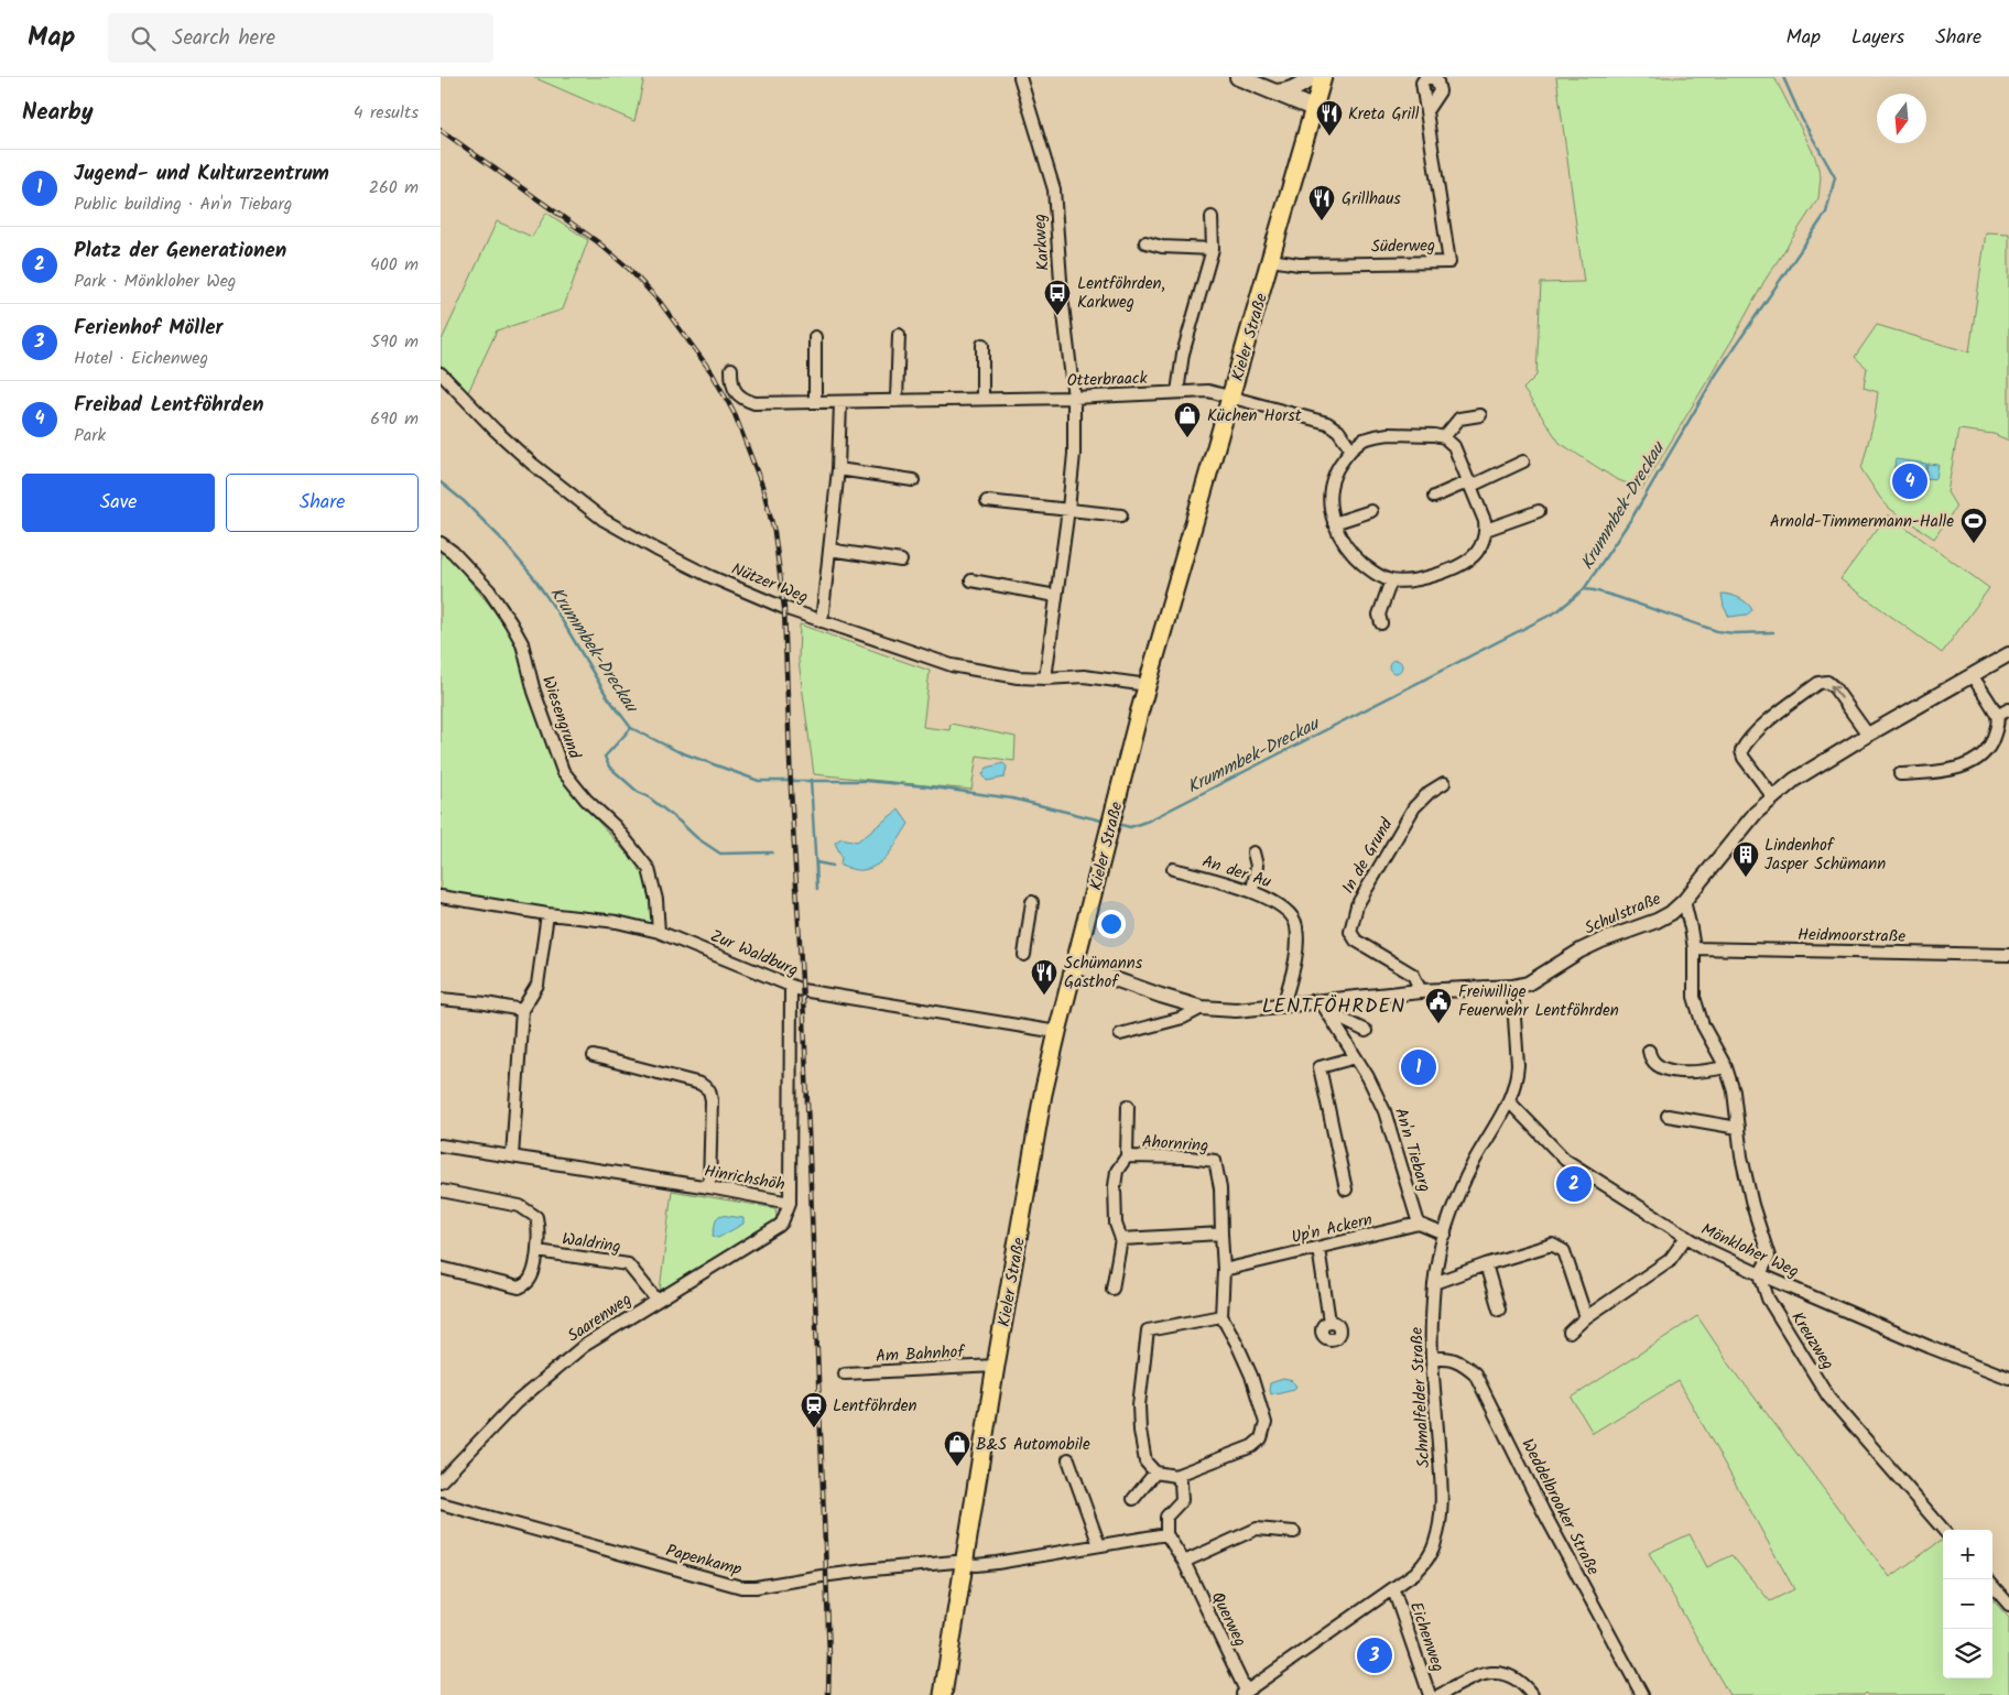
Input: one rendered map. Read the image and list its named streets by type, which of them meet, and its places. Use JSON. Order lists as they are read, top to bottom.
{
  "streets": {
    "main road": ["Kieler Straße"],
    "street": [
      "Karkweg",
      "Süderweg",
      "Otterbraack",
      "Nützer Weg",
      "Wiesengrund",
      "In de Grund",
      "An der Au",
      "Schulstraße",
      "Heidmoorstraße",
      "Zur Waldburg",
      "Ahornring",
      "An'n Tiebarg",
      "Hinrichshöh",
      "Up'n Ackern",
      "Waldring",
      "Mönkloher Weg",
      "Saarenweg",
      "Kreuzweg",
      "Am Bahnhof",
      "Schmalfelder Straße",
      "Weddelbrooker Straße",
      "Papenkamp",
      "Querweg",
      "Eichenweg"
    ]
  },
  "crossings": [
    ["Karkweg", "Otterbraack"],
    ["Karkweg", "Nützer Weg"],
    ["Süderweg", "Kieler Straße"],
    ["Kieler Straße", "Otterbraack"],
    ["Kieler Straße", "Nützer Weg"],
    ["Kieler Straße", "Schulstraße"],
    ["Kieler Straße", "Zur Waldburg"],
    ["Kieler Straße", "Am Bahnhof"],
    ["Kieler Straße", "Papenkamp"],
    ["Wiesengrund", "Zur Waldburg"],
    ["In de Grund", "Schulstraße"],
    ["An der Au", "Schulstraße"],
    ["Schulstraße", "An'n Tiebarg"],
    ["Schulstraße", "Schmalfelder Straße"],
    ["Zur Waldburg", "Hinrichshöh"],
    ["Ahornring", "Up'n Ackern"],
    ["An'n Tiebarg", "Up'n Ackern"],
    ["Hinrichshöh", "Saarenweg"],
    ["Waldring", "Saarenweg"],
    ["Mönkloher Weg", "Kreuzweg"],
    ["Mönkloher Weg", "Schmalfelder Straße"],
    ["Schmalfelder Straße", "Weddelbrooker Straße"],
    ["Schmalfelder Straße", "Querweg"],
    ["Schmalfelder Straße", "Eichenweg"]
  ],
  "districts": ["LENTFÖHRDEN"],
  "water": ["Krummbek-Dreckau"],
  "places": {
    "restaurant": ["Kreta Grill", "Grillhaus", "Schümanns Gasthof"],
    "bus stop": ["Lentföhrden, Karkweg"],
    "shop": ["Küchen Horst", "B&S Automobile"],
    "sports": ["Arnold-Timmermann-Halle"],
    "building": ["Lindenhof Jasper Schümann"],
    "public building": ["Freiwillige Feuerwehr Lentföhrden"],
    "station": ["Lentföhrden"]
  },
  "north": "bottom",
  "page": {
    "header": "Map",
    "search": "Search here",
    "nav": ["Map", "Layers", "Share"],
    "heading": ["Nearby", "4 results"],
    "list": [
      {
        "mark": "1",
        "name": "Jugend- und Kulturzentrum",
        "note": "Public building · An'n Tiebarg",
        "value": "260 m"
      },
      {
        "mark": "2",
        "name": "Platz der Generationen",
        "note": "Park · Mönkloher Weg",
        "value": "400 m"
      },
      {
        "mark": "3",
        "name": "Ferienhof Möller",
        "note": "Hotel · Eichenweg",
        "value": "590 m"
      },
      {
        "mark": "4",
        "name": "Freibad Lentföhrden",
        "note": "Park",
        "value": "690 m"
      }
    ],
    "buttons": ["Save", "Share"],
    "pins": [
      "4",
      "1",
      "2",
      "3"
    ],
    "map_buttons": ["+", "−"]
  }
}
